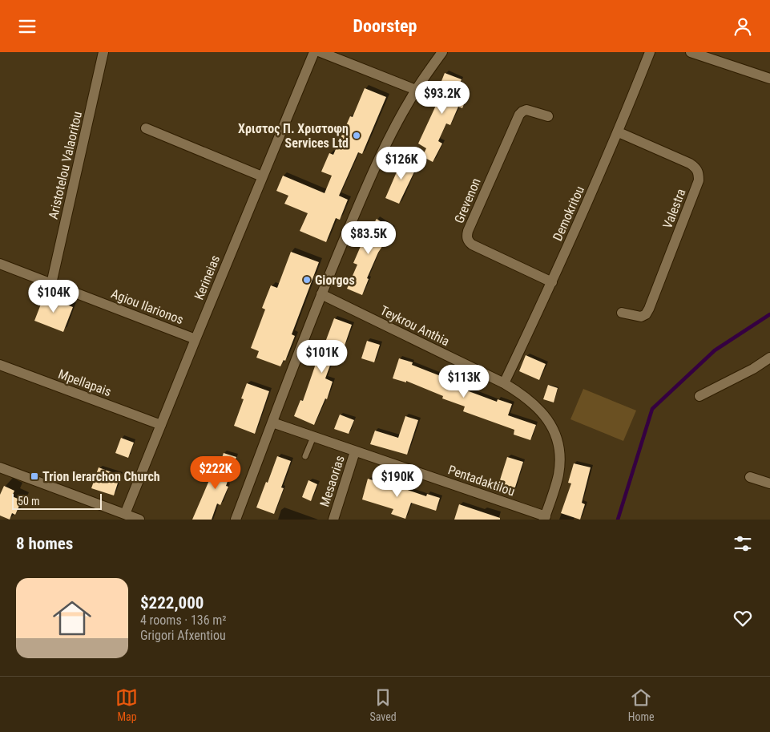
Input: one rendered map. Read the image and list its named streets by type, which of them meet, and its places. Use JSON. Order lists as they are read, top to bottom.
{
  "streets": {
    "street": [
      "Aristotelou Valaoritou",
      "Grevenon",
      "Valestra",
      "Demokritou",
      "Kerineias",
      "Agiou Ilarionos",
      "Teykrou Anthia",
      "Mpellapais",
      "Pentadaktilou",
      "Mesaorias"
    ]
  },
  "crossings": [
    ["Aristotelou Valaoritou", "Agiou Ilarionos"],
    ["Grevenon", "Demokritou"],
    ["Valestra", "Demokritou"],
    ["Demokritou", "Teykrou Anthia"],
    ["Kerineias", "Agiou Ilarionos"],
    ["Kerineias", "Mpellapais"],
    ["Teykrou Anthia", "Pentadaktilou"],
    ["Pentadaktilou", "Mesaorias"]
  ],
  "places": {
    "other": ["Χριστος Π. Χριστοφη Services Ltd", "Giorgos"],
    "transit": ["Trion Ierarchon Church"]
  },
  "scale_bar": "50 m",
  "page": {
    "header": "Doorstep",
    "price": [
      "$93.2K",
      "$126K",
      "$83.5K",
      "$104K",
      "$101K",
      "$113K",
      "$222K",
      "$190K"
    ],
    "scale": "50 m",
    "heading": "8 homes",
    "list": [
      {
        "name": "$222,000",
        "note": "4 rooms · 136 m² · Grigori Afxentiou"
      }
    ],
    "tabs": ["Map", "Saved", "Home"]
  }
}
